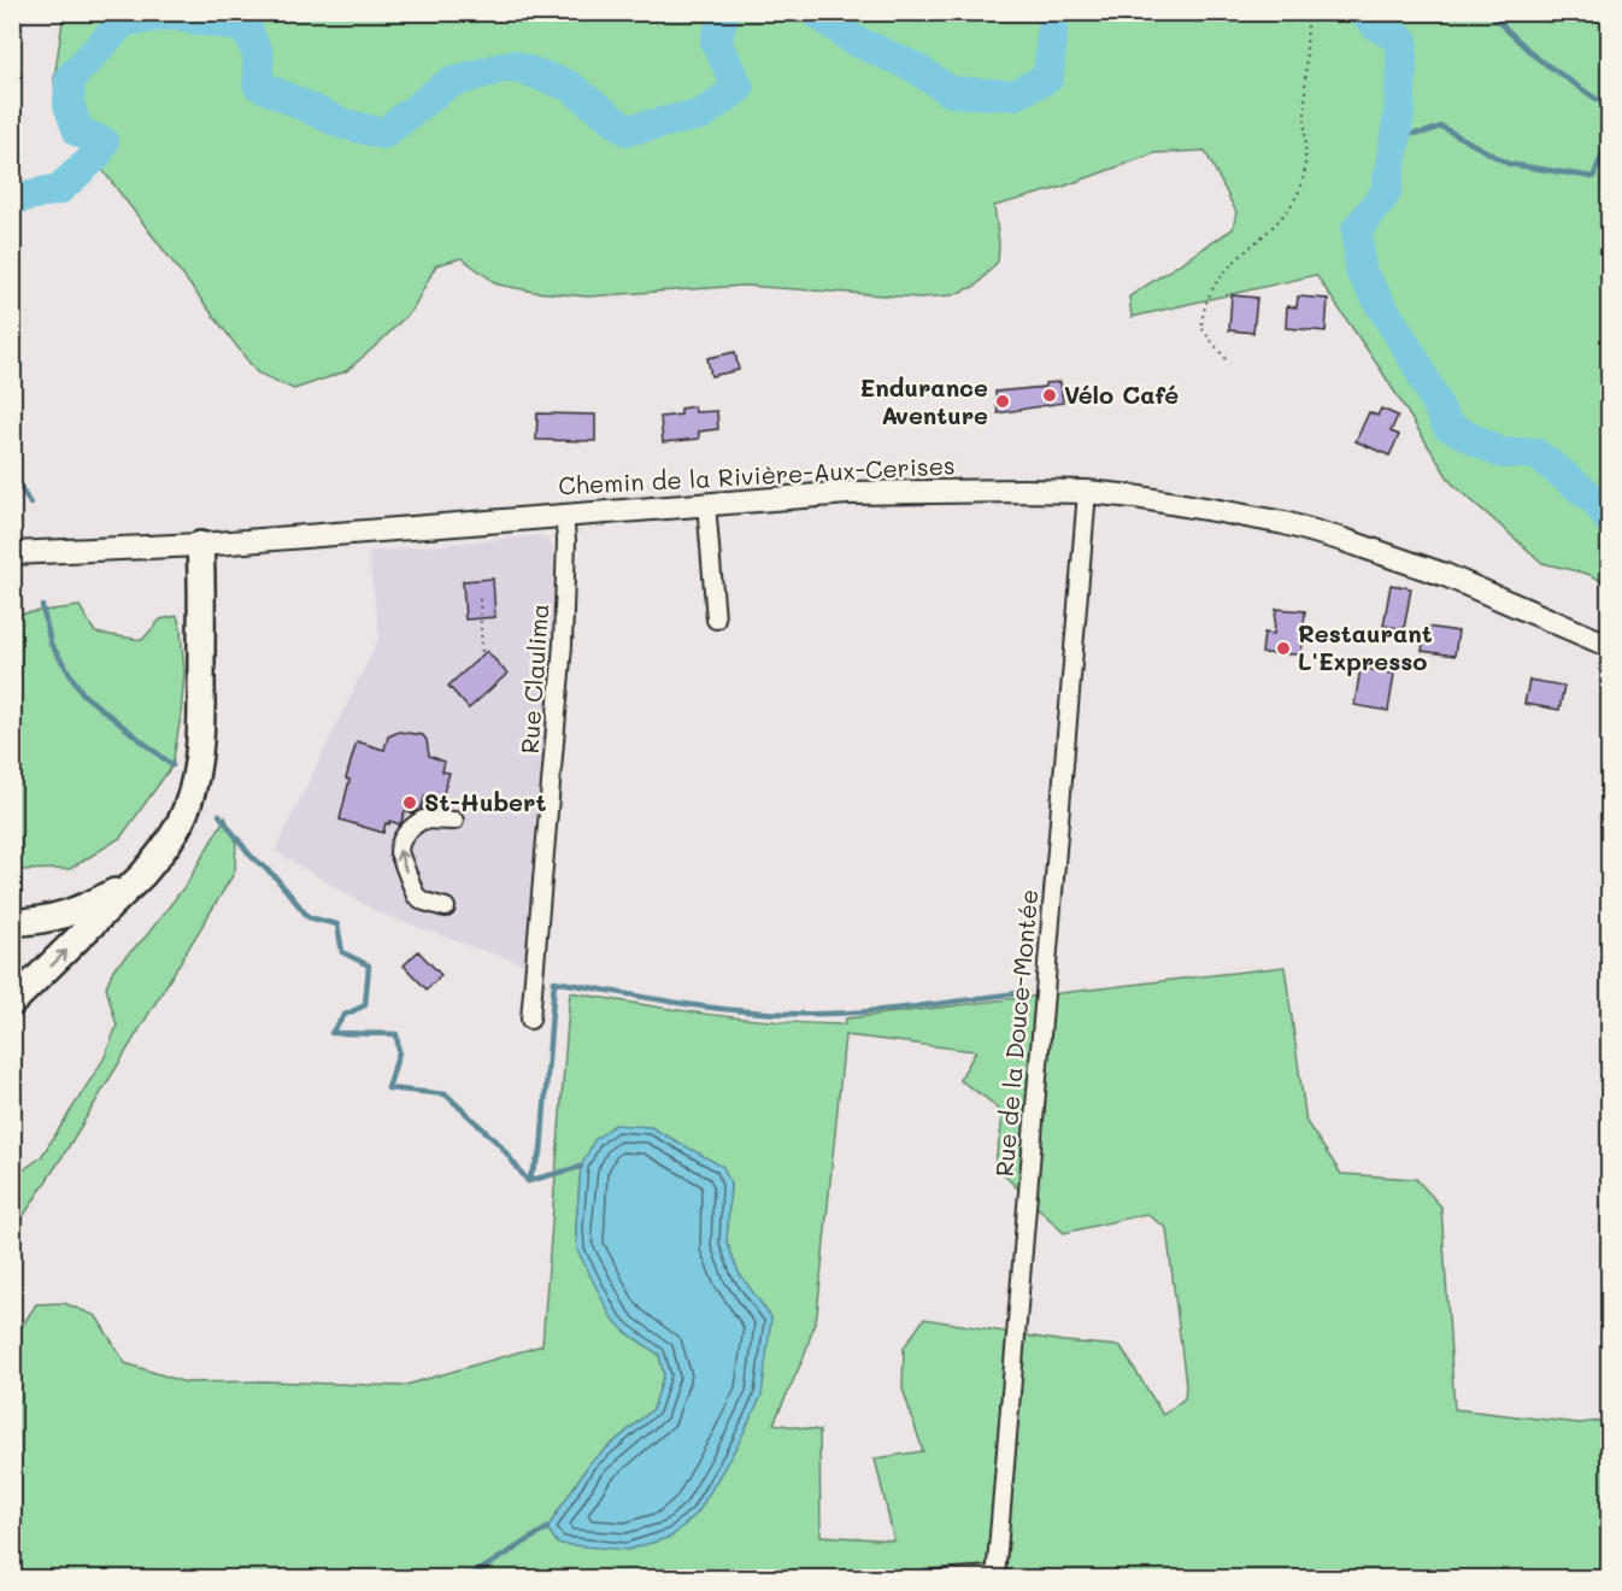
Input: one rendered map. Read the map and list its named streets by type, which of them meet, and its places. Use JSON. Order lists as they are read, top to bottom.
{
  "streets": {
    "main road": ["Chemin de la Rivière-Aux-Cerises"],
    "street": ["Rue Claulima", "Rue de la Douce-Montée"]
  },
  "crossings": [
    ["Chemin de la Rivière-Aux-Cerises", "Rue Claulima"],
    ["Chemin de la Rivière-Aux-Cerises", "Rue de la Douce-Montée"]
  ],
  "places": [
    "Vélo Café",
    "Endurance Aventure",
    "Restaurant L'Expresso",
    "St-Hubert"
  ]
}
